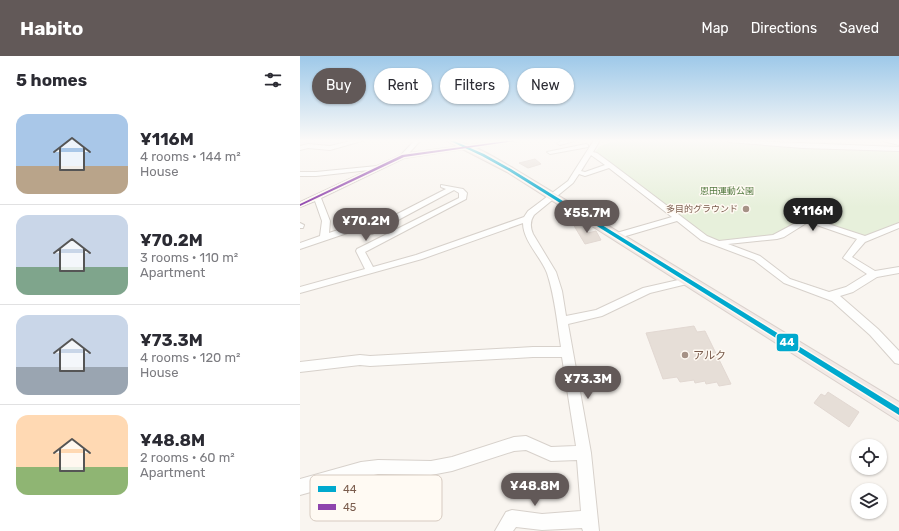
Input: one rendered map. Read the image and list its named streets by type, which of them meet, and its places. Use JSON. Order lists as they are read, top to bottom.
{
  "parks": ["恩田運動公園"],
  "places": ["多目的グラウンド", "アルク"],
  "lines": ["transit line 44", "transit line 45"],
  "legend": ["44", "45"],
  "page": {
    "header": "Habito",
    "nav": ["Map", "Directions", "Saved"],
    "heading": "5 homes",
    "chip": [
      "Buy",
      "Rent",
      "Filters",
      "New"
    ],
    "list": [
      {
        "name": "¥116M",
        "note": "4 rooms · 144 m² · House"
      },
      {
        "name": "¥70.2M",
        "note": "3 rooms · 110 m² · Apartment"
      },
      {
        "name": "¥73.3M",
        "note": "4 rooms · 120 m² · House"
      },
      {
        "name": "¥48.8M",
        "note": "2 rooms · 60 m² · Apartment"
      }
    ],
    "price": [
      "¥116M",
      "¥55.7M",
      "¥70.2M",
      "¥73.3M",
      "¥48.8M"
    ]
  }
}
